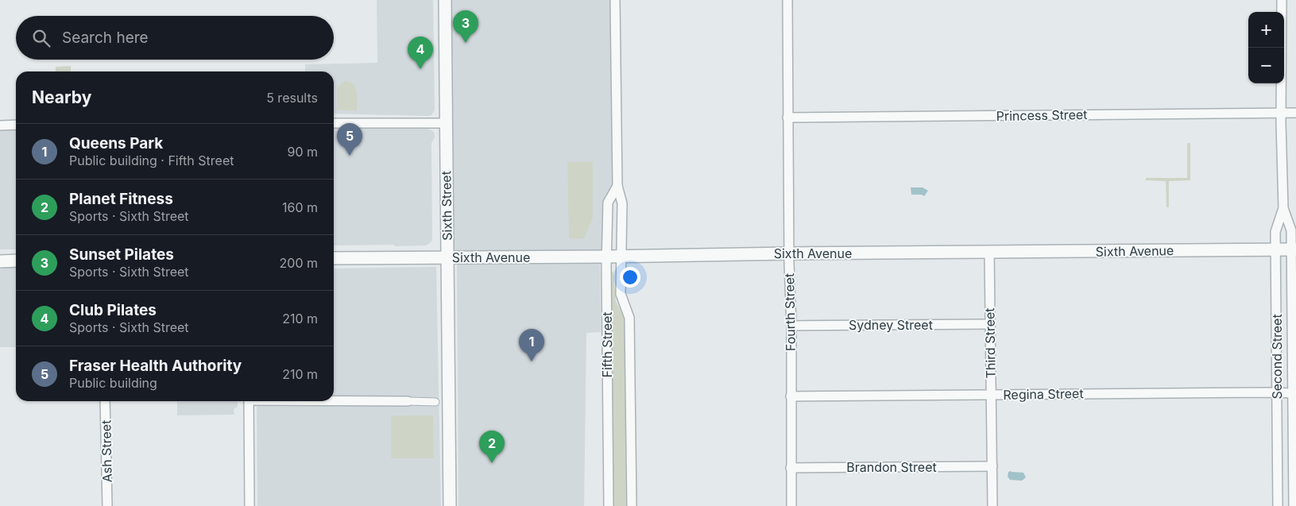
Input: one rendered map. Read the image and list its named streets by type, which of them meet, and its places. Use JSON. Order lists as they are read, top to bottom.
{
  "streets": {
    "street": [
      "Princess Street",
      "Sixth Street",
      "Sixth Avenue",
      "Fourth Street",
      "Sydney Street",
      "Third Street",
      "Fifth Street",
      "Second Street",
      "Regina Street",
      "Ash Street",
      "Brandon Street"
    ]
  },
  "crossings": [
    ["Princess Street", "Fourth Street"],
    ["Princess Street", "Second Street"],
    ["Sixth Street", "Sixth Avenue"],
    ["Sixth Avenue", "Fourth Street"],
    ["Sixth Avenue", "Third Street"],
    ["Sixth Avenue", "Fifth Street"],
    ["Sixth Avenue", "Second Street"],
    ["Fourth Street", "Sydney Street"],
    ["Fourth Street", "Regina Street"],
    ["Fourth Street", "Brandon Street"],
    ["Sydney Street", "Third Street"],
    ["Third Street", "Regina Street"],
    ["Third Street", "Brandon Street"],
    ["Second Street", "Regina Street"]
  ],
  "page": {
    "pins": [
      "3",
      "4",
      "5",
      "1",
      "2"
    ],
    "map_buttons": ["+", "−"],
    "search": "Search here",
    "heading": ["Nearby", "5 results"],
    "list": [
      {
        "mark": "1",
        "name": "Queens Park",
        "note": "Public building · Fifth Street",
        "value": "90 m"
      },
      {
        "mark": "2",
        "name": "Planet Fitness",
        "note": "Sports · Sixth Street",
        "value": "160 m"
      },
      {
        "mark": "3",
        "name": "Sunset Pilates",
        "note": "Sports · Sixth Street",
        "value": "200 m"
      },
      {
        "mark": "4",
        "name": "Club Pilates",
        "note": "Sports · Sixth Street",
        "value": "210 m"
      },
      {
        "mark": "5",
        "name": "Fraser Health Authority",
        "note": "Public building",
        "value": "210 m"
      }
    ]
  }
}
